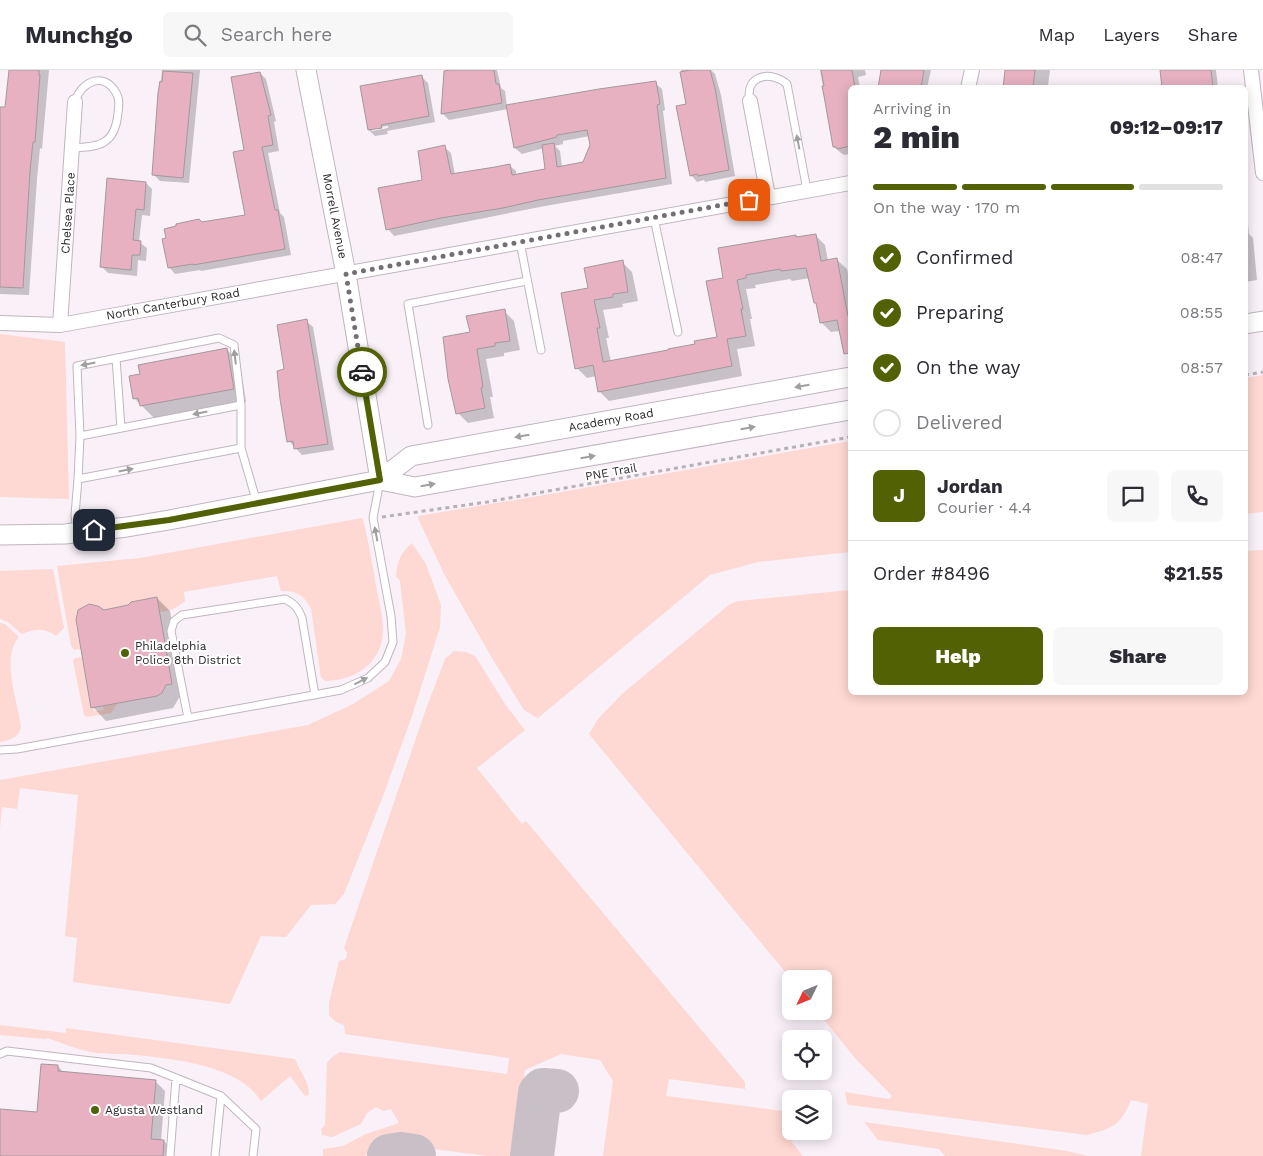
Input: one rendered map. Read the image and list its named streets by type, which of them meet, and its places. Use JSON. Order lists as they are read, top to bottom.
{
  "streets": {
    "main road": ["Morrell Avenue", "Academy Road"],
    "street": ["Chelsea Place", "North Canterbury Road"],
    "path": ["PNE Trail"]
  },
  "crossings": [
    ["Chelsea Place", "North Canterbury Road"],
    ["Morrell Avenue", "North Canterbury Road"],
    ["Morrell Avenue", "Academy Road"]
  ],
  "places": ["Philadelphia Police 8th District", "Agusta Westland"],
  "north": "bottom left",
  "page": {
    "header": "Munchgo",
    "search": "Search here",
    "nav": ["Map", "Layers", "Share"],
    "heading": ["2 min", "Arriving in", "09:12–09:17"],
    "panel": [
      "Jordan",
      "Courier · 4.4",
      "Order #8496",
      "$21.55"
    ],
    "bar": "On the way · 170 m",
    "list": [
      ["Confirmed", "08:47"],
      ["Preparing", "08:55"],
      ["On the way", "08:57"],
      "Delivered"
    ],
    "round": "J",
    "buttons": ["Help", "Share"]
  }
}
